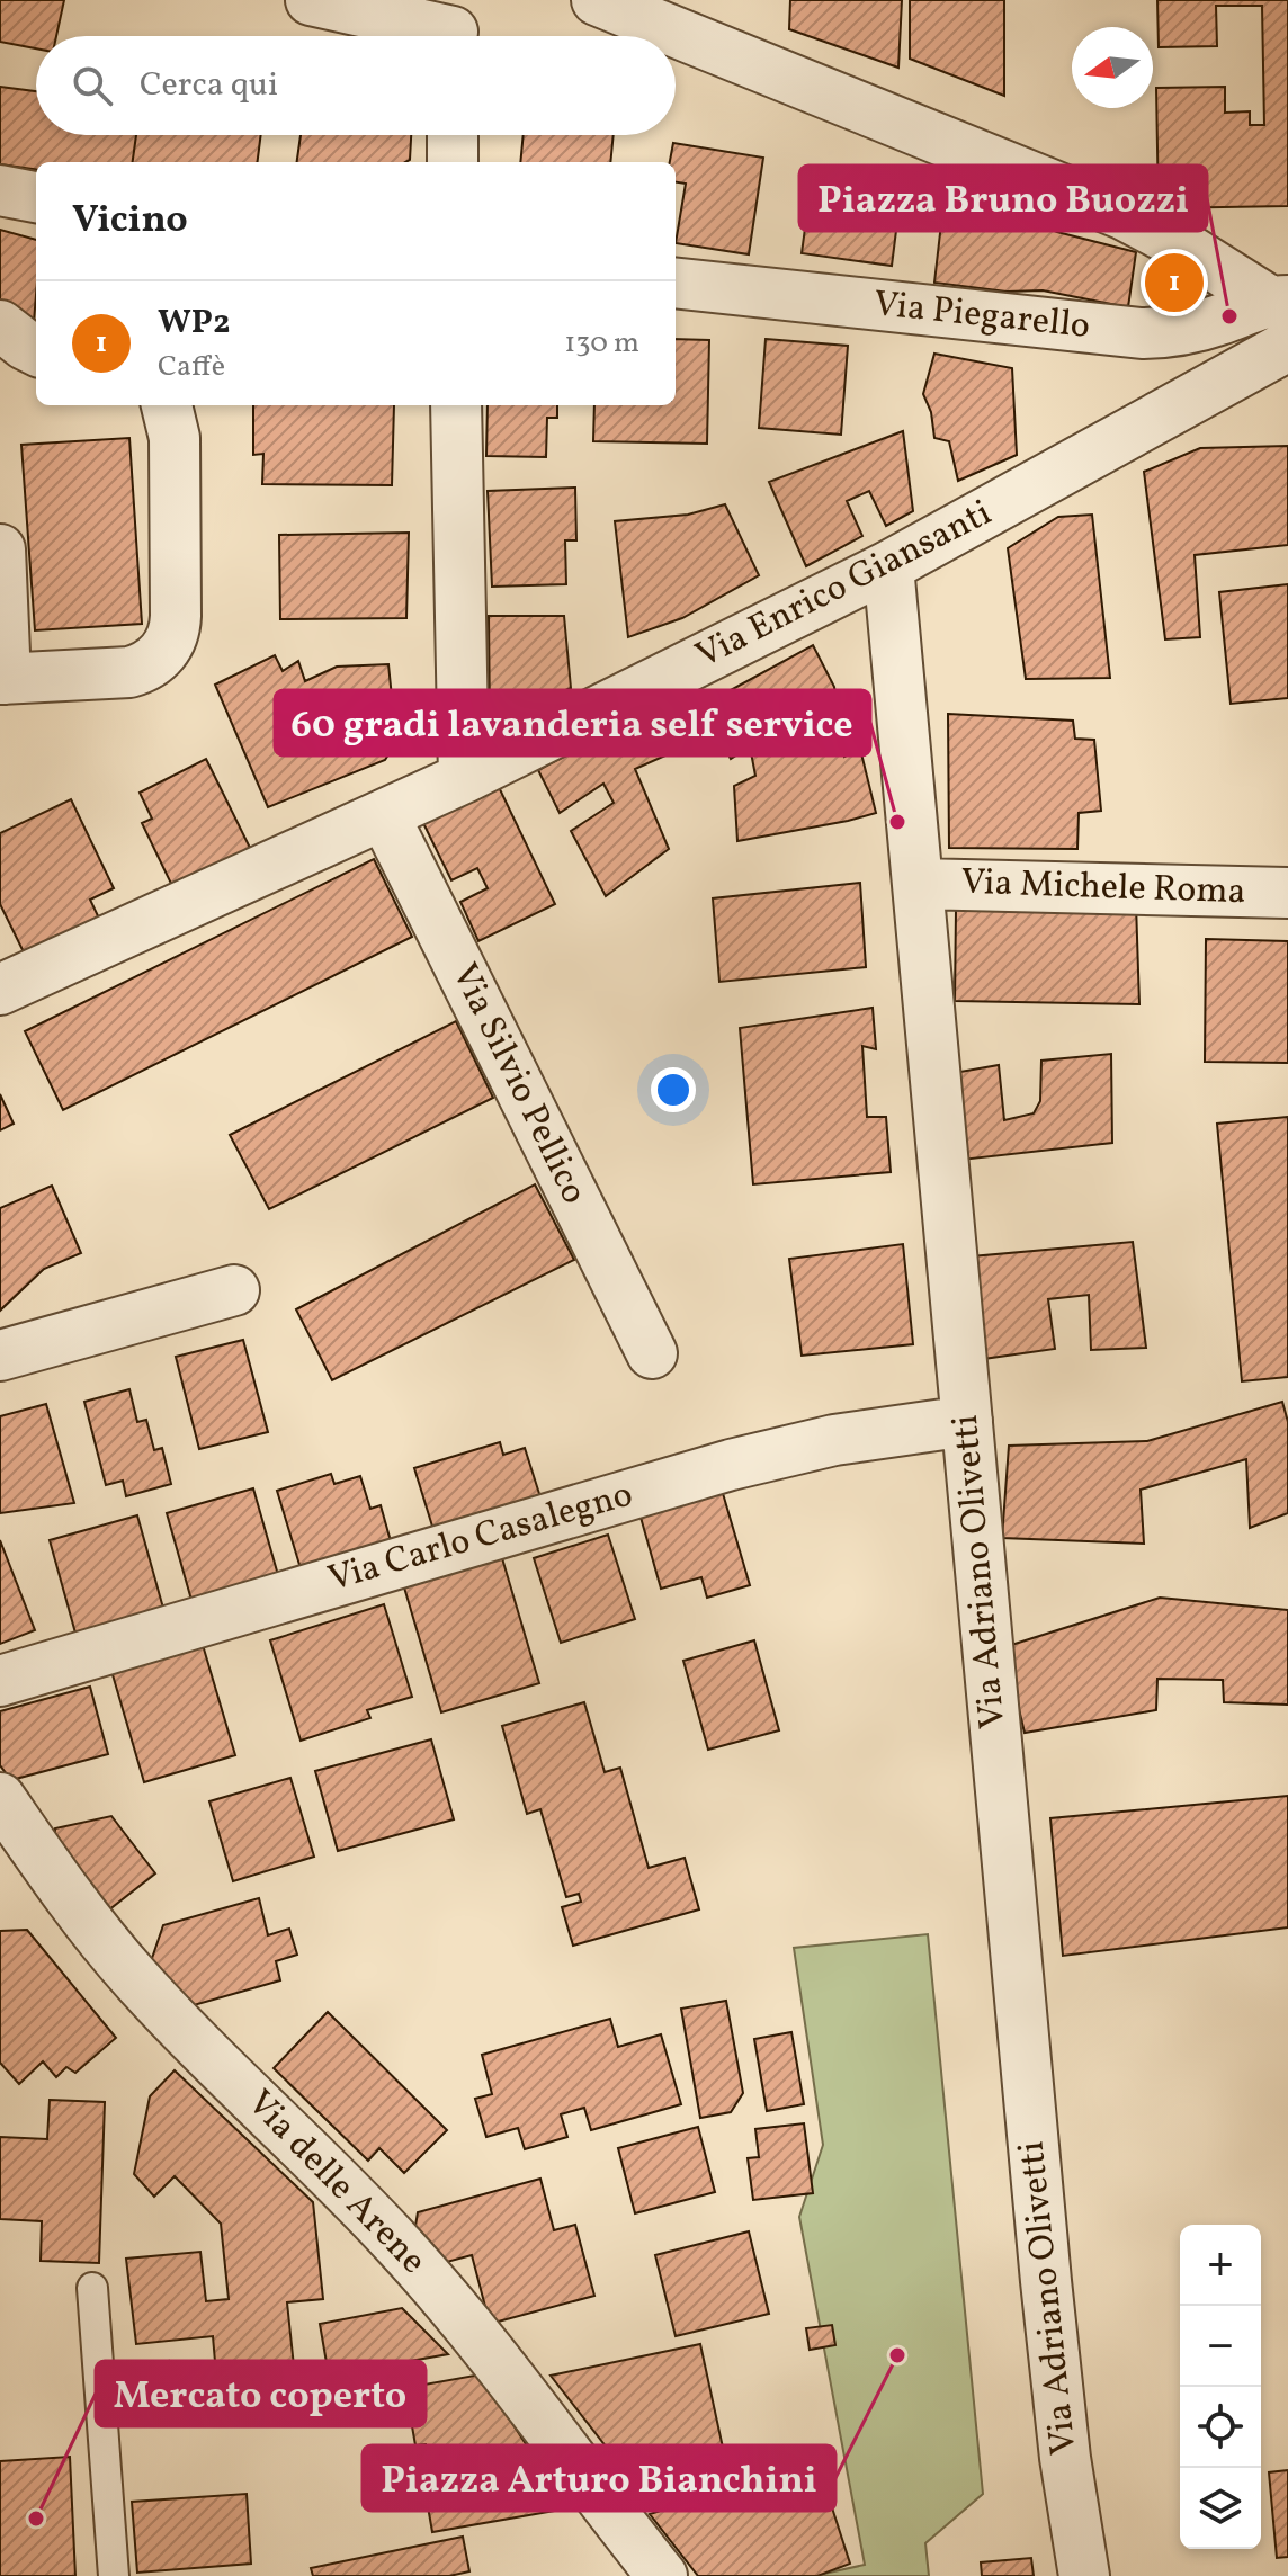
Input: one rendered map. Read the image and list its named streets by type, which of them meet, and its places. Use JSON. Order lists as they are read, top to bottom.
{
  "streets": {
    "street": [
      "Via Piegarello",
      "Via Enrico Giansanti",
      "Via Michele Roma",
      "Via Silvio Pellico",
      "Via Carlo Casalegno",
      "Via Adriano Olivetti",
      "Via delle Arene"
    ]
  },
  "crossings": [
    ["Via Enrico Giansanti", "Via Silvio Pellico"],
    ["Via Enrico Giansanti", "Via Adriano Olivetti"],
    ["Via Michele Roma", "Via Adriano Olivetti"],
    ["Via Carlo Casalegno", "Via Adriano Olivetti"]
  ],
  "places": [
    "Piazza Bruno Buozzi",
    "60 gradi lavanderia self service",
    "Piazza Arturo Bianchini",
    "Mercato coperto"
  ],
  "north": "left",
  "page": {
    "search": "Cerca qui",
    "heading": "Vicino",
    "pins": "1",
    "list": [
      {
        "mark": "1",
        "name": "WP2",
        "note": "Caffè",
        "value": "130 m"
      }
    ],
    "map_buttons": ["+", "−"]
  }
}
